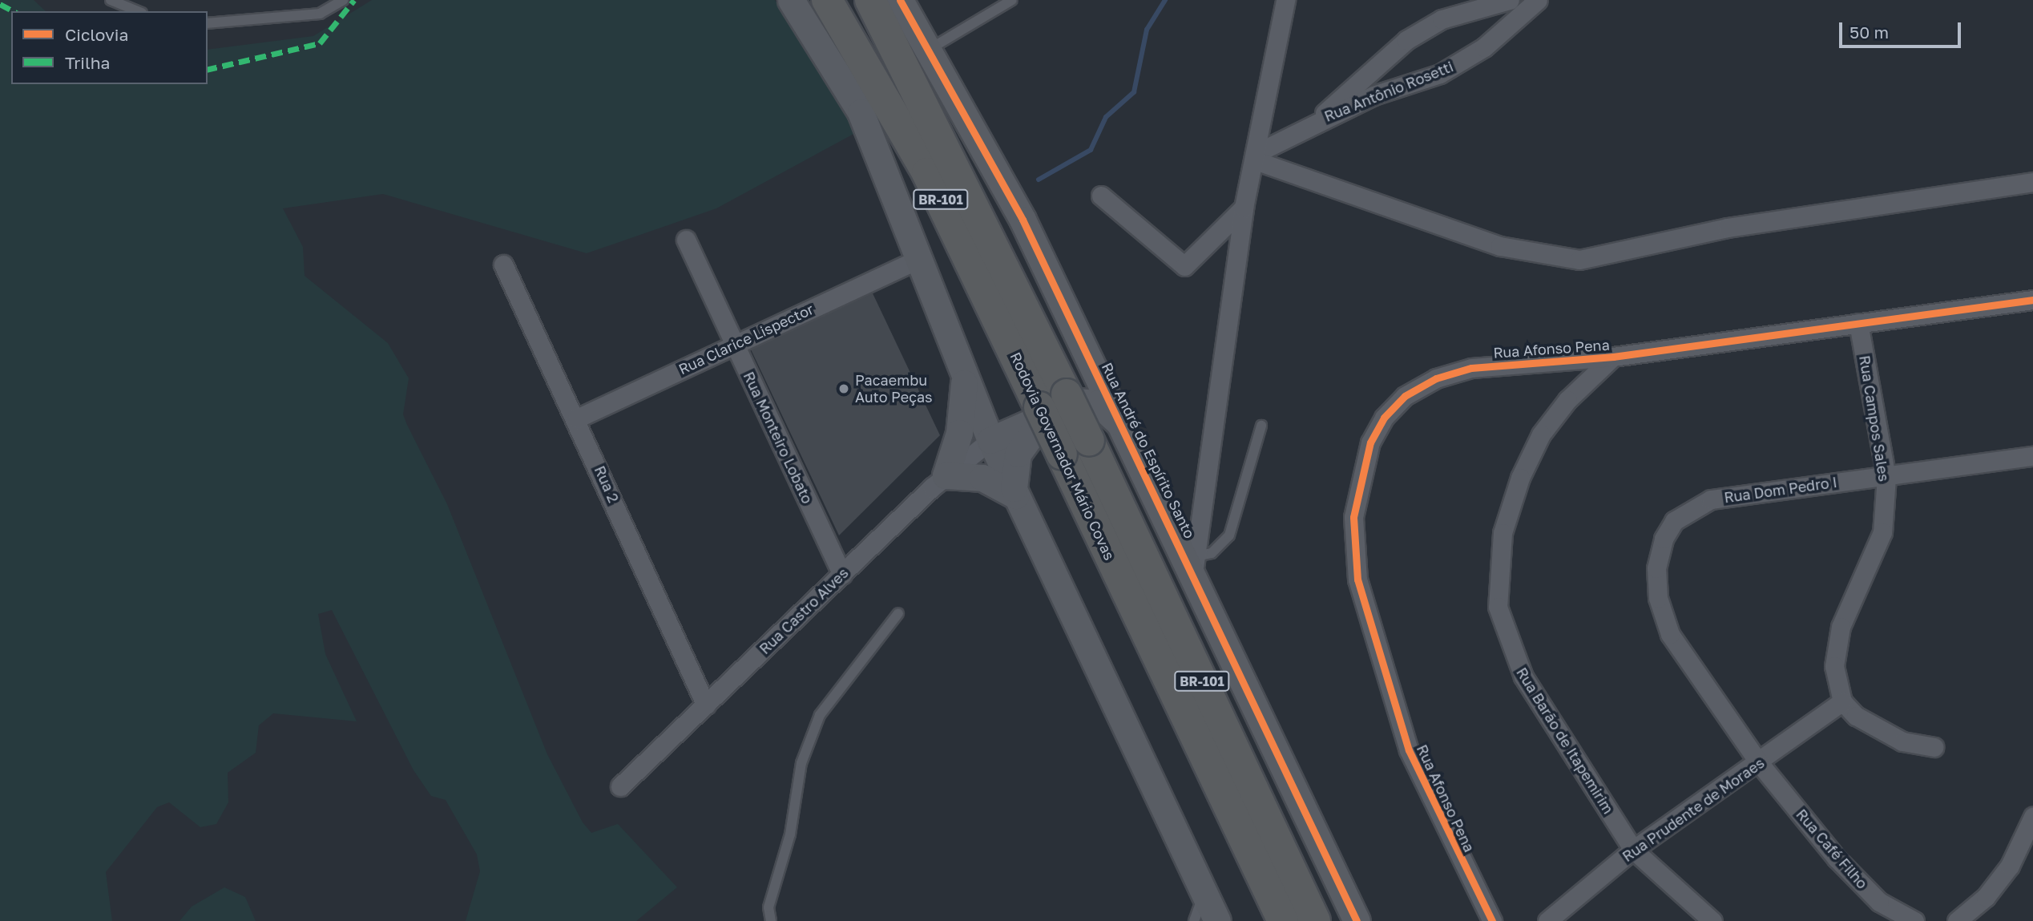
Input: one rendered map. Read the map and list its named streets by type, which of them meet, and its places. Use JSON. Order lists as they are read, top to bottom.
{
  "streets": {
    "highway": ["BR-101", "Rodovia Governador Mário Covas"],
    "street": [
      "Rua Antônio Rosetti",
      "Rua Clarice Lispector",
      "Rua Afonso Pena",
      "Rua Campos Sales",
      "Rua Monteiro Lobato",
      "Rua André do Espírito Santo",
      "Rua 2",
      "Rua Dom Pedro I",
      "Rua Castro Alves",
      "Rua Barão de Itapemirim",
      "Rua Prudente de Moraes",
      "Rua Café Filho"
    ]
  },
  "crossings": [
    ["Rua Antônio Rosetti", "Rua André do Espírito Santo"],
    ["Rua Clarice Lispector", "Rua Monteiro Lobato"],
    ["Rua Clarice Lispector", "Rua 2"],
    ["Rua Afonso Pena", "Rua Campos Sales"],
    ["Rua Afonso Pena", "Rua Barão de Itapemirim"],
    ["Rua Campos Sales", "Rua Dom Pedro I"],
    ["Rua Campos Sales", "Rua Prudente de Moraes"],
    ["Rua Monteiro Lobato", "Rua Castro Alves"],
    ["Rua 2", "Rua Castro Alves"],
    ["Rua Dom Pedro I", "Rua Prudente de Moraes"],
    ["Rua Dom Pedro I", "Rua Café Filho"],
    ["Rua Barão de Itapemirim", "Rua Prudente de Moraes"],
    ["Rua Prudente de Moraes", "Rua Café Filho"]
  ],
  "places": ["Pacaembu Auto Peças"],
  "legend": ["Ciclovia", "Trilha"],
  "scale_bar": "50 m"
}
